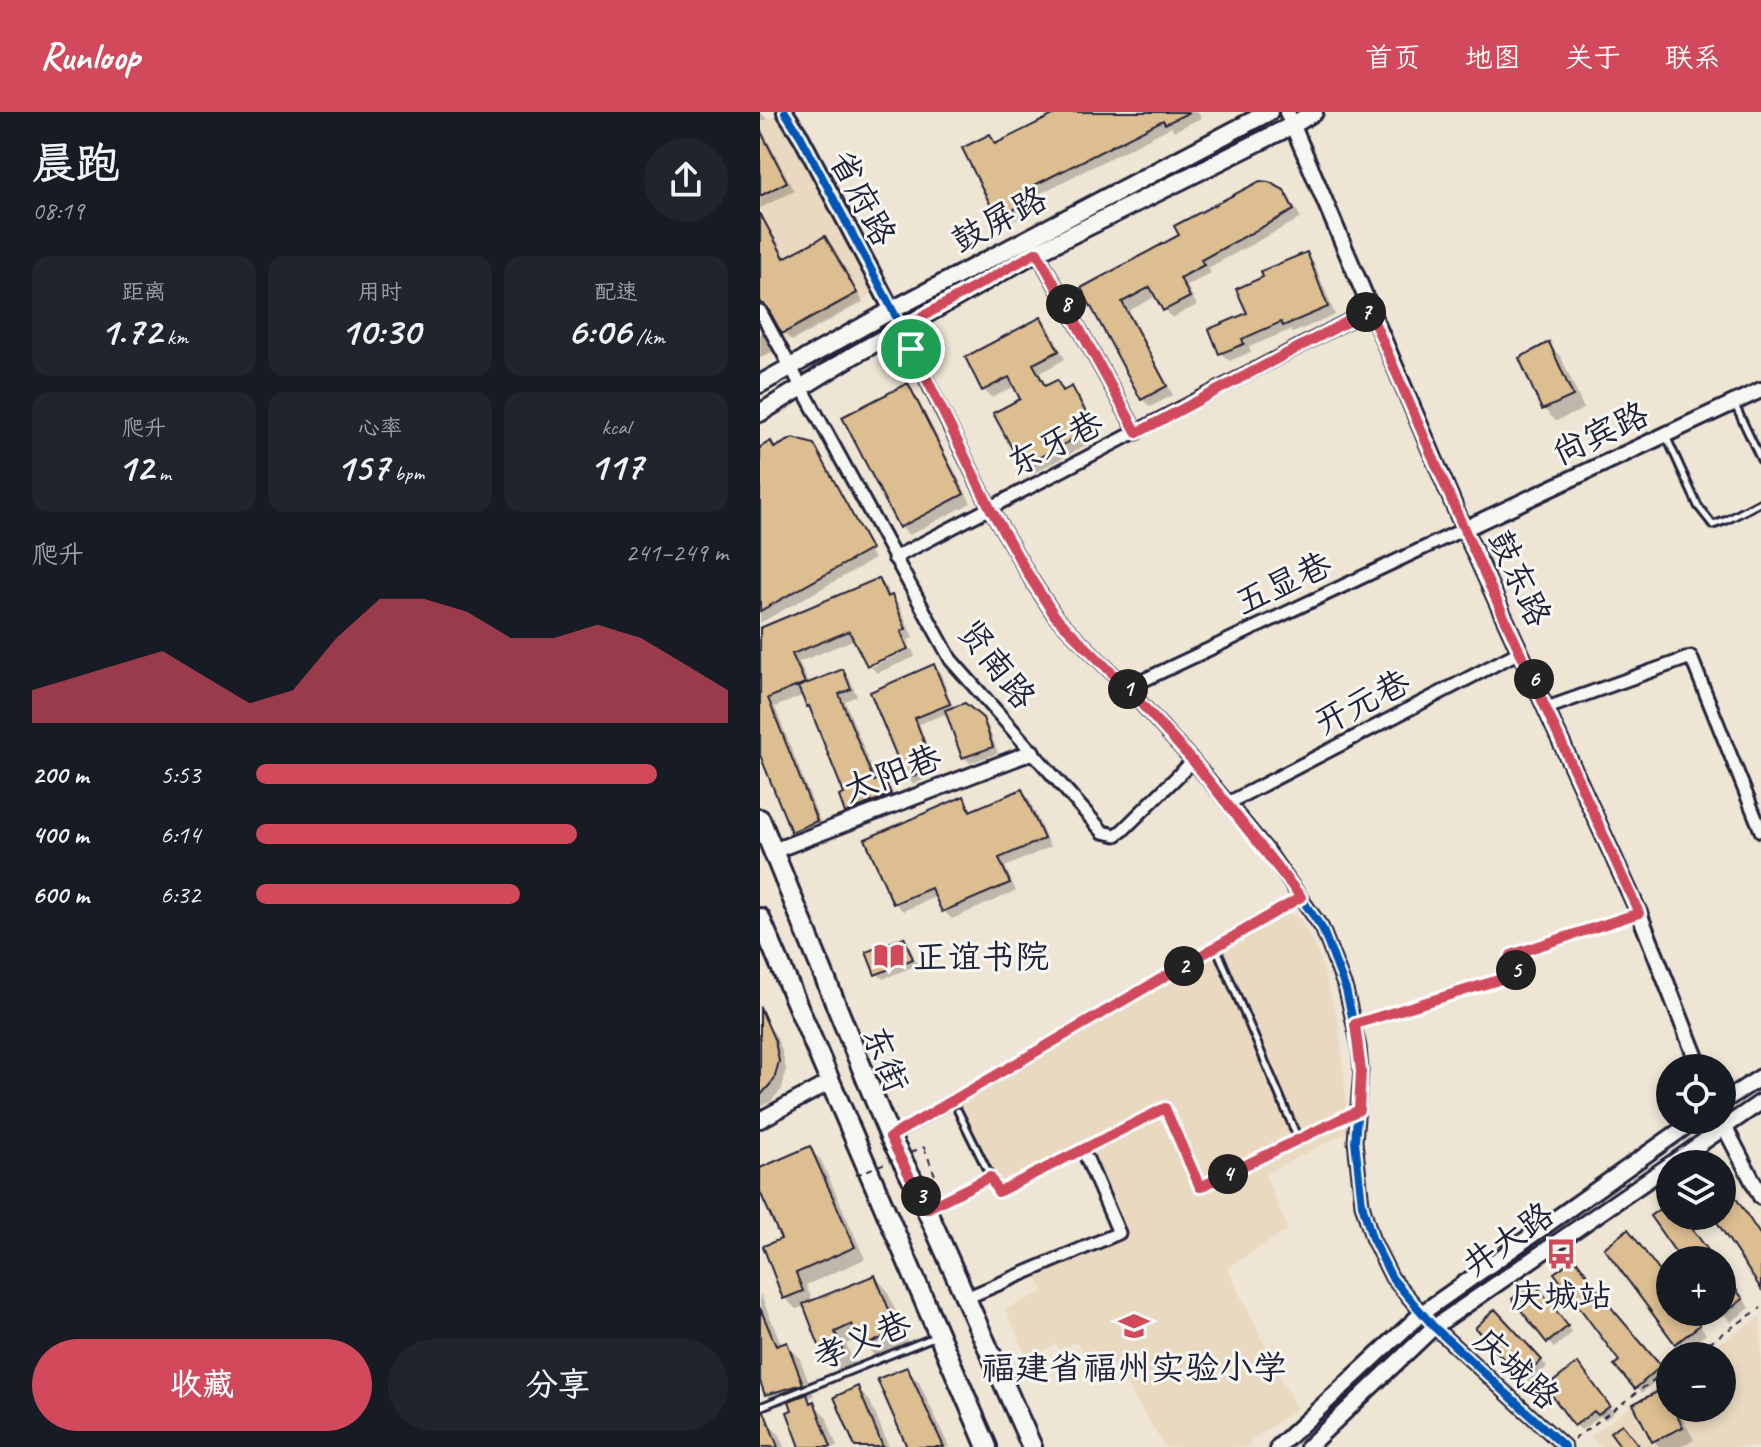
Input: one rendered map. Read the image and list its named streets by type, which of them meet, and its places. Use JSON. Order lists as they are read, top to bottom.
{
  "streets": {
    "main road": ["鼓屏路", "东街"],
    "street": [
      "省府路",
      "尚宾路",
      "东牙巷",
      "鼓东路",
      "五显巷",
      "贤南路",
      "开元巷",
      "太阳巷",
      "井大路",
      "庆城路"
    ],
    "lane": ["孝义巷"]
  },
  "crossings": [
    ["省府路", "鼓屏路"],
    ["省府路", "庆城路"],
    ["鼓屏路", "鼓东路"],
    ["鼓屏路", "贤南路"],
    ["鼓屏路", "庆城路"],
    ["尚宾路", "鼓东路"],
    ["尚宾路", "五显巷"],
    ["东牙巷", "鼓东路"],
    ["东牙巷", "贤南路"],
    ["东牙巷", "庆城路"],
    ["鼓东路", "五显巷"],
    ["鼓东路", "开元巷"],
    ["五显巷", "庆城路"],
    ["贤南路", "太阳巷"],
    ["贤南路", "庆城路"],
    ["开元巷", "庆城路"],
    ["太阳巷", "东街"],
    ["东街", "孝义巷"],
    ["井大路", "庆城路"]
  ],
  "places": {
    "library": ["正谊书院"],
    "bus stop": ["庆城站"],
    "school or university": ["福建省福州实验小学"]
  },
  "page": {
    "header": "Runloop",
    "nav": [
      "首页",
      "地图",
      "关于",
      "联系"
    ],
    "heading": ["晨跑", "08:19"],
    "stats": [
      ["距离", "1.72 km"],
      ["用时", "10:30"],
      ["配速", "6:06 /km"],
      ["爬升", "12 m"],
      ["心率", "157 bpm"],
      ["kcal", "117"]
    ],
    "pins": [
      "8",
      "7",
      "6",
      "1",
      "2",
      "5",
      "4",
      "3"
    ],
    "chart": ["爬升", "241–249 m"],
    "list": [
      {
        "name": "200 m",
        "note": "5:53"
      },
      {
        "name": "400 m",
        "note": "6:14"
      },
      {
        "name": "600 m",
        "note": "6:32"
      }
    ],
    "map_buttons": ["+", "−"],
    "buttons": ["收藏", "分享"]
  }
}
